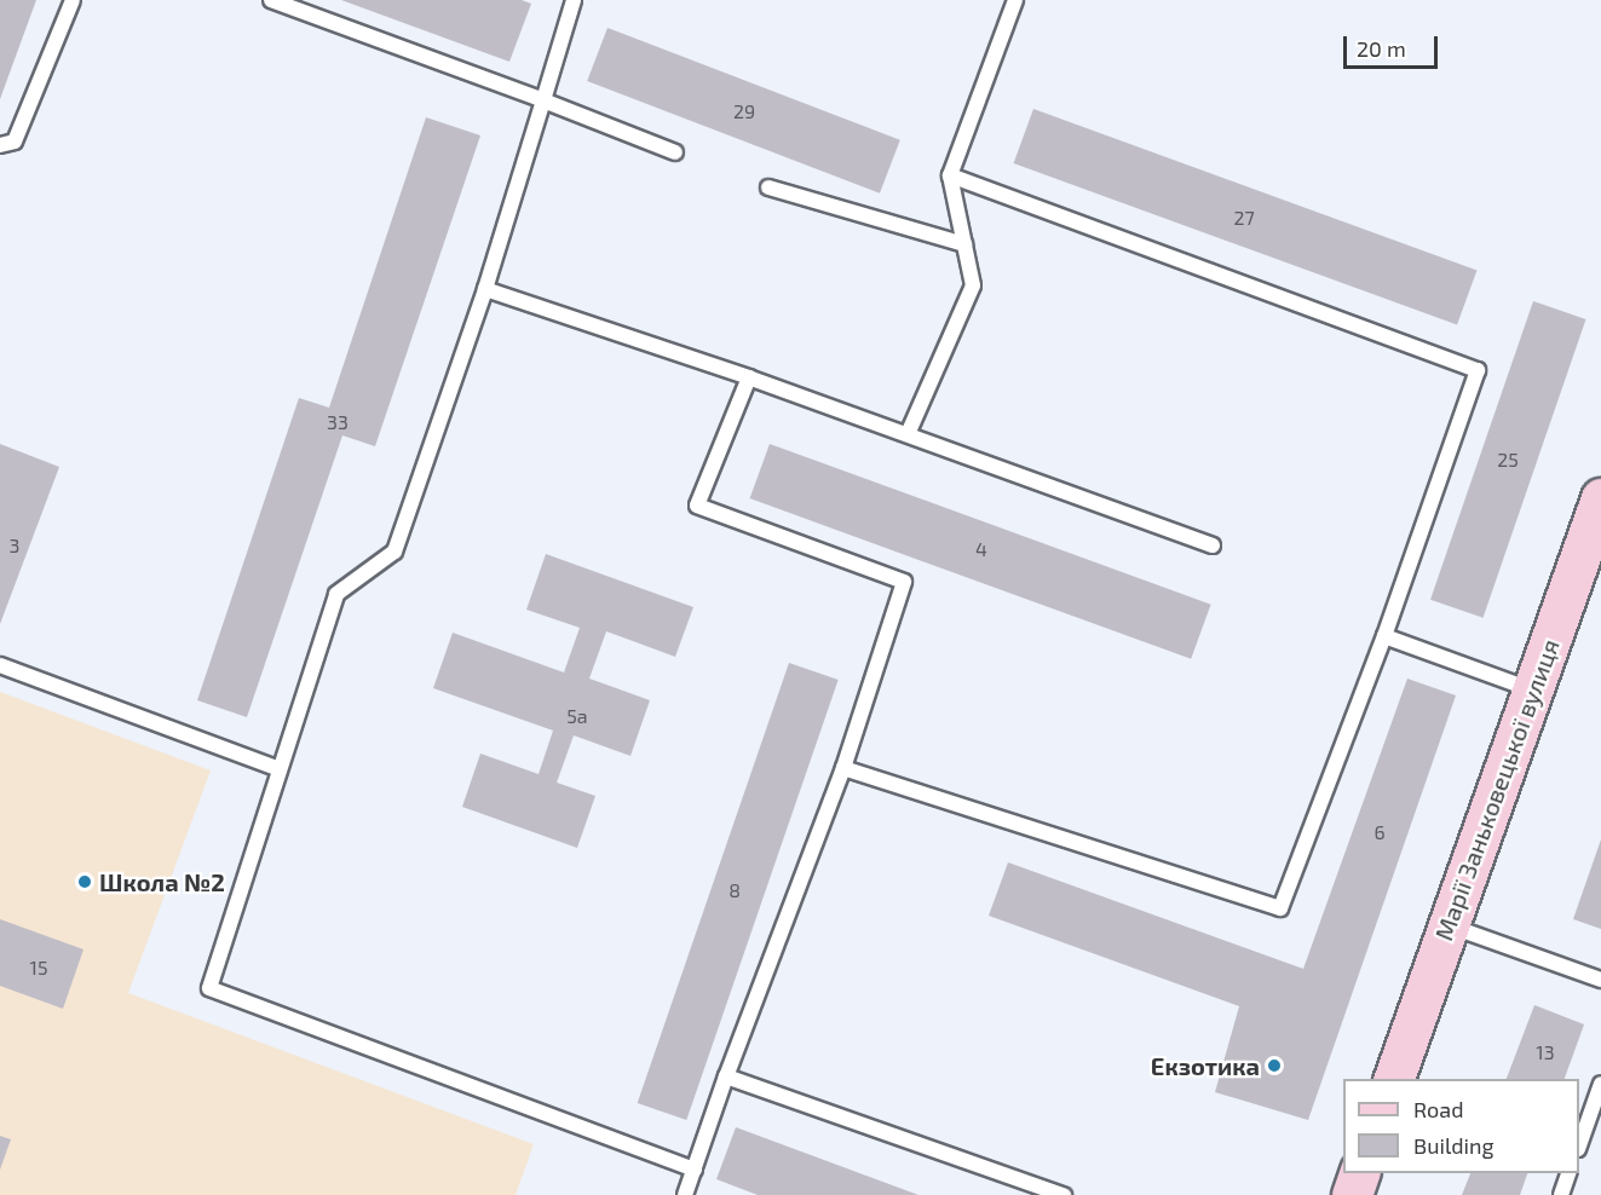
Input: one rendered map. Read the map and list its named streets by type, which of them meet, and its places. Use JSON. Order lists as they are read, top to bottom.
{
  "streets": {
    "street": ["Марії Заньковецької вулиця"]
  },
  "places": ["Школа №2", "Екзотика"],
  "house_numbers": [
    "29",
    "27",
    "33",
    "25",
    "3",
    "4",
    "5а",
    "6",
    "8",
    "15",
    "13"
  ],
  "legend": ["Road", "Building"],
  "scale_bar": "20 m"
}
